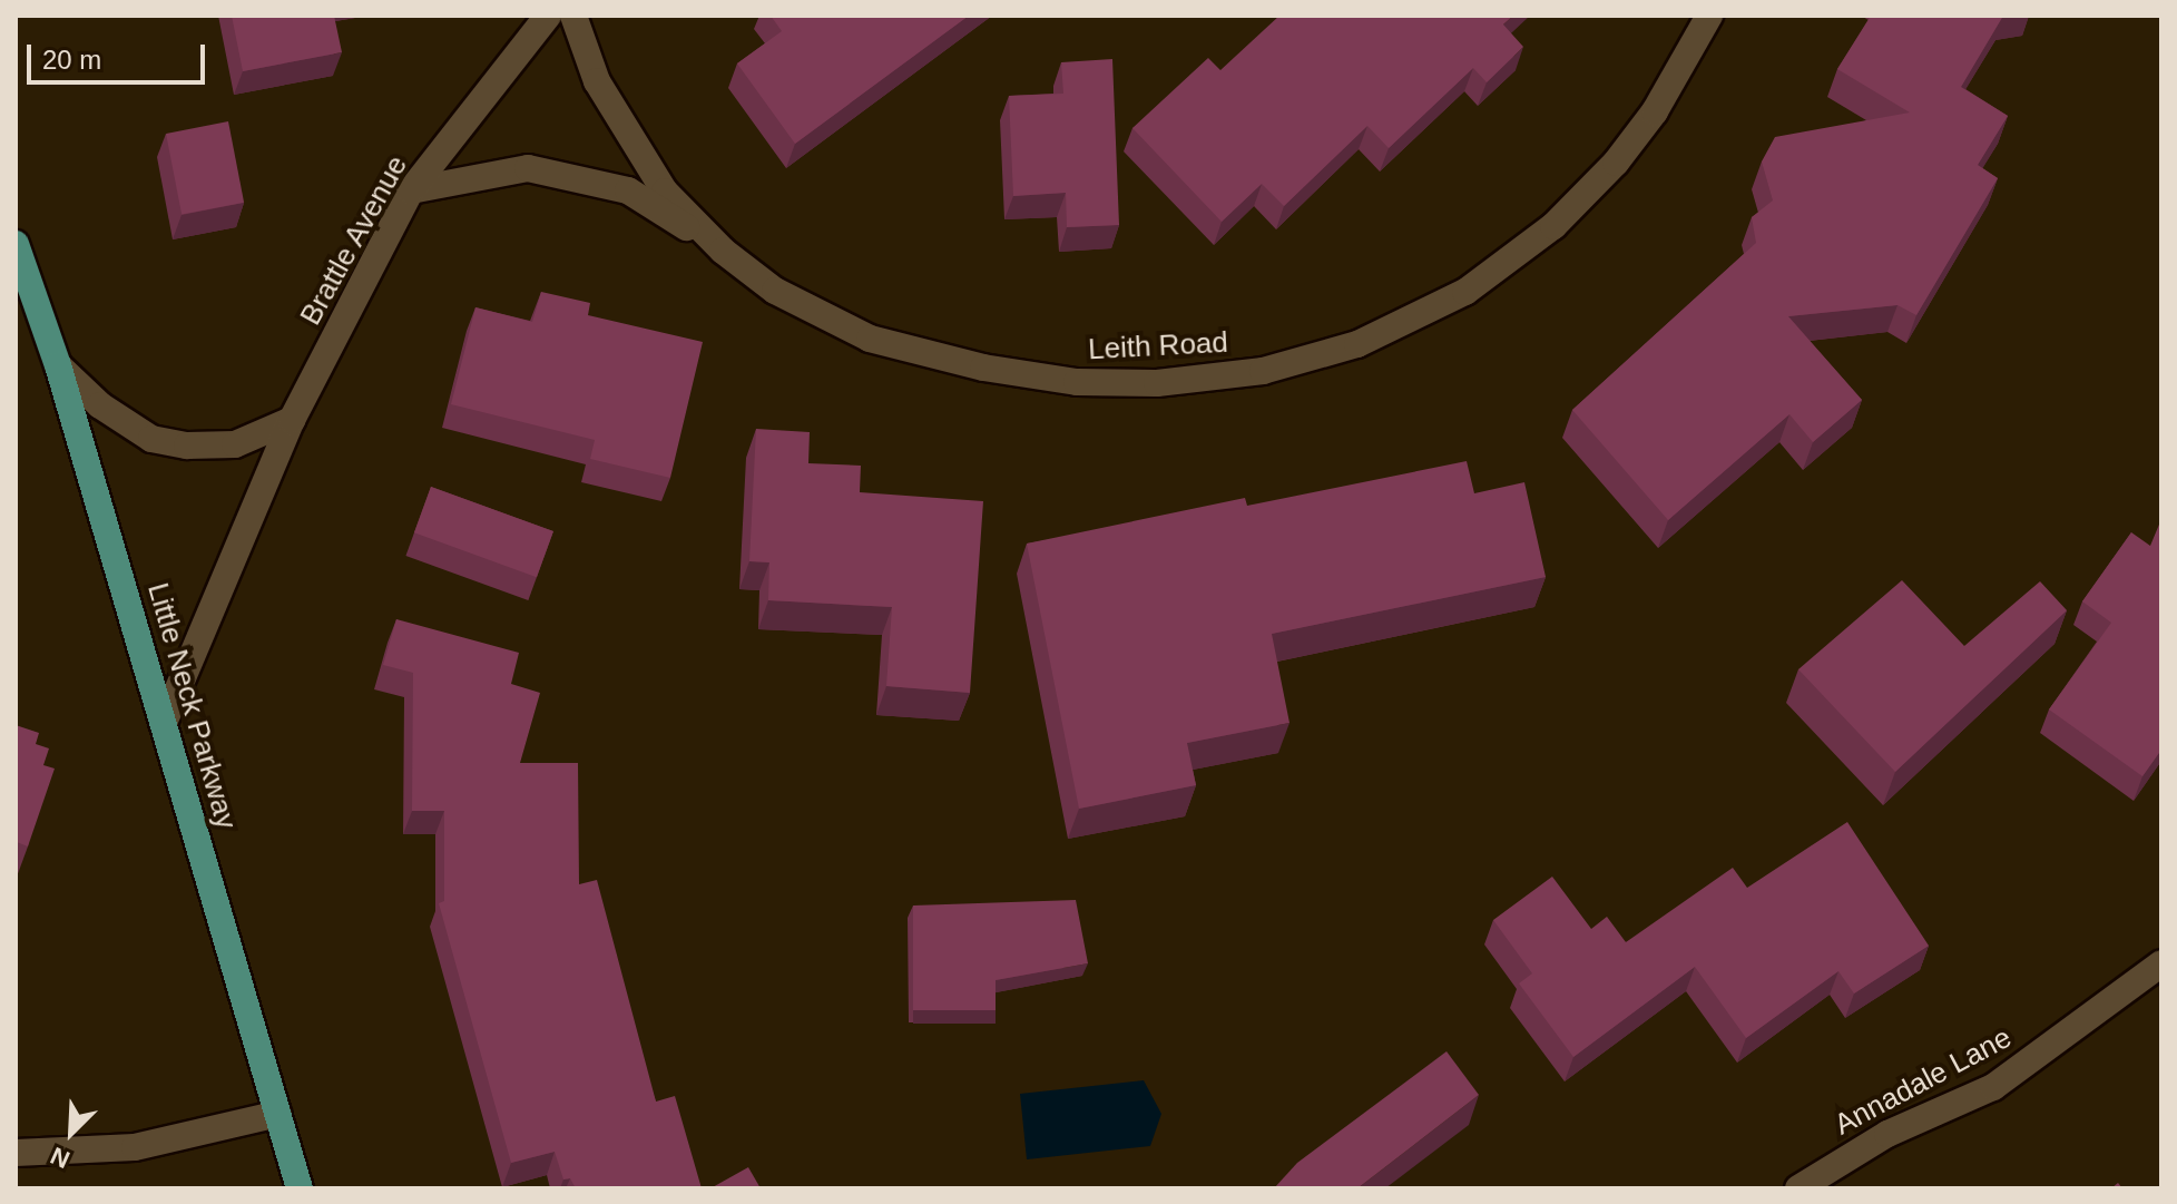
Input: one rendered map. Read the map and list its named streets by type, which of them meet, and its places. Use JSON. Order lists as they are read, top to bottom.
{
  "streets": {
    "main road": ["Little Neck Parkway"],
    "street": ["Brattle Avenue", "Leith Road", "Annadale Lane"]
  },
  "crossings": [
    ["Brattle Avenue", "Little Neck Parkway"]
  ],
  "scale_bar": "20 m",
  "north": "bottom left"
}
